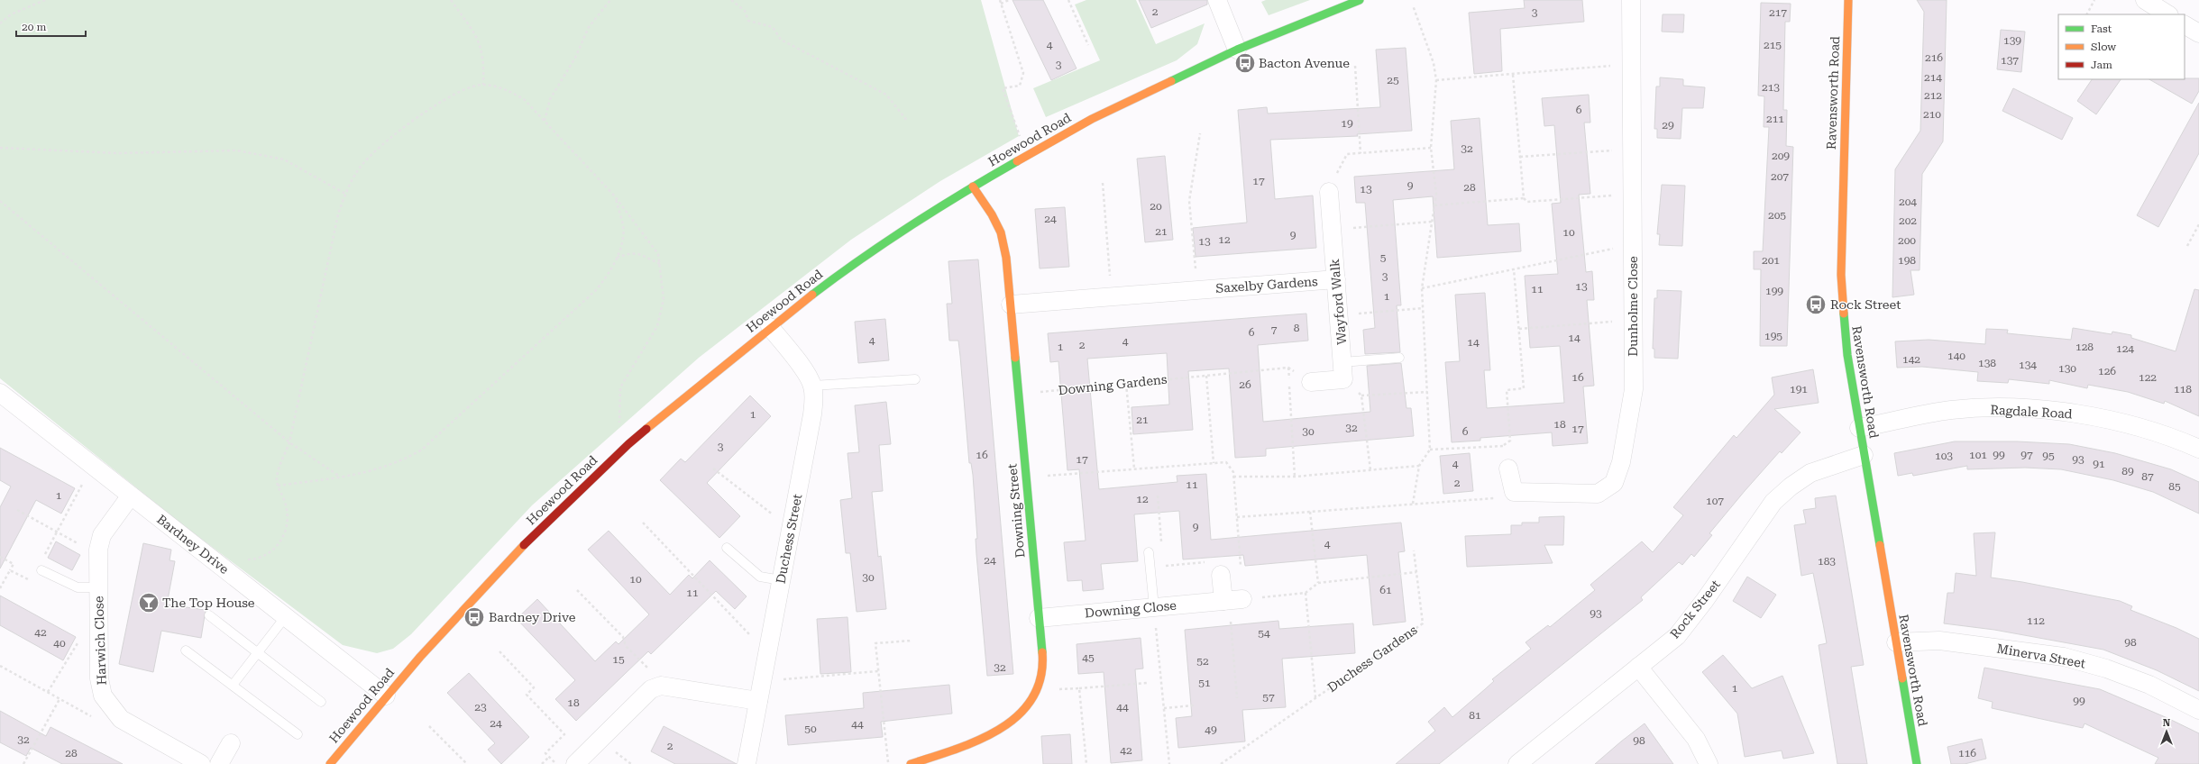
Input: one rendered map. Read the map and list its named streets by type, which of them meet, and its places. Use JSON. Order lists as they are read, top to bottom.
{
  "streets": {
    "street": [
      "Ravensworth Road",
      "Hoewood Road",
      "Saxelby Gardens",
      "Wayford Walk",
      "Dunholme Close",
      "Ragdale Road",
      "Downing Street",
      "Duchess Street",
      "Bardney Drive",
      "Downing Close",
      "Rock Street",
      "Harwich Close",
      "Minerva Street"
    ],
    "path": ["Downing Gardens", "Duchess Gardens"]
  },
  "crossings": [
    ["Ravensworth Road", "Ragdale Road"],
    ["Ravensworth Road", "Rock Street"],
    ["Ravensworth Road", "Minerva Street"],
    ["Hoewood Road", "Downing Street"],
    ["Hoewood Road", "Bardney Drive"],
    ["Saxelby Gardens", "Wayford Walk"],
    ["Saxelby Gardens", "Downing Street"],
    ["Downing Gardens", "Downing Street"],
    ["Downing Street", "Downing Close"],
    ["Bardney Drive", "Harwich Close"]
  ],
  "places": {
    "bus stop": ["Bacton Avenue", "Rock Street", "Bardney Drive"],
    "bar": ["The Top House"]
  },
  "house_numbers": [
    "2",
    "3",
    "217",
    "139",
    "4",
    "215",
    "216",
    "137",
    "3",
    "214",
    "25",
    "213",
    "212",
    "6",
    "210",
    "211",
    "19",
    "29",
    "32",
    "209",
    "207",
    "17",
    "9",
    "28",
    "13",
    "204",
    "20",
    "205",
    "24",
    "202",
    "21",
    "10",
    "9",
    "12",
    "200",
    "13",
    "5",
    "201",
    "198",
    "3",
    "13",
    "11",
    "199",
    "1",
    "8",
    "7",
    "6",
    "195",
    "14",
    "4",
    "4",
    "14",
    "2",
    "1",
    "128",
    "124",
    "140",
    "142",
    "138",
    "134",
    "130",
    "126",
    "16",
    "122",
    "26",
    "191",
    "118",
    "1",
    "21",
    "18",
    "32",
    "17",
    "30",
    "6",
    "3",
    "16",
    "101",
    "99",
    "97",
    "103",
    "95",
    "17",
    "93",
    "4",
    "91",
    "89",
    "87",
    "2",
    "11",
    "85",
    "1",
    "12",
    "107",
    "9",
    "4",
    "24",
    "183",
    "30",
    "10",
    "61",
    "11",
    "93",
    "112",
    "42",
    "54",
    "98",
    "40",
    "45",
    "15",
    "52",
    "32",
    "51",
    "1",
    "57",
    "99",
    "18",
    "23",
    "44",
    "81",
    "24",
    "44",
    "50",
    "49",
    "32",
    "98",
    "2",
    "42",
    "28",
    "116"
  ],
  "legend": ["Fast", "Slow", "Jam"],
  "scale_bar": "20 m",
  "north": "top"
}
